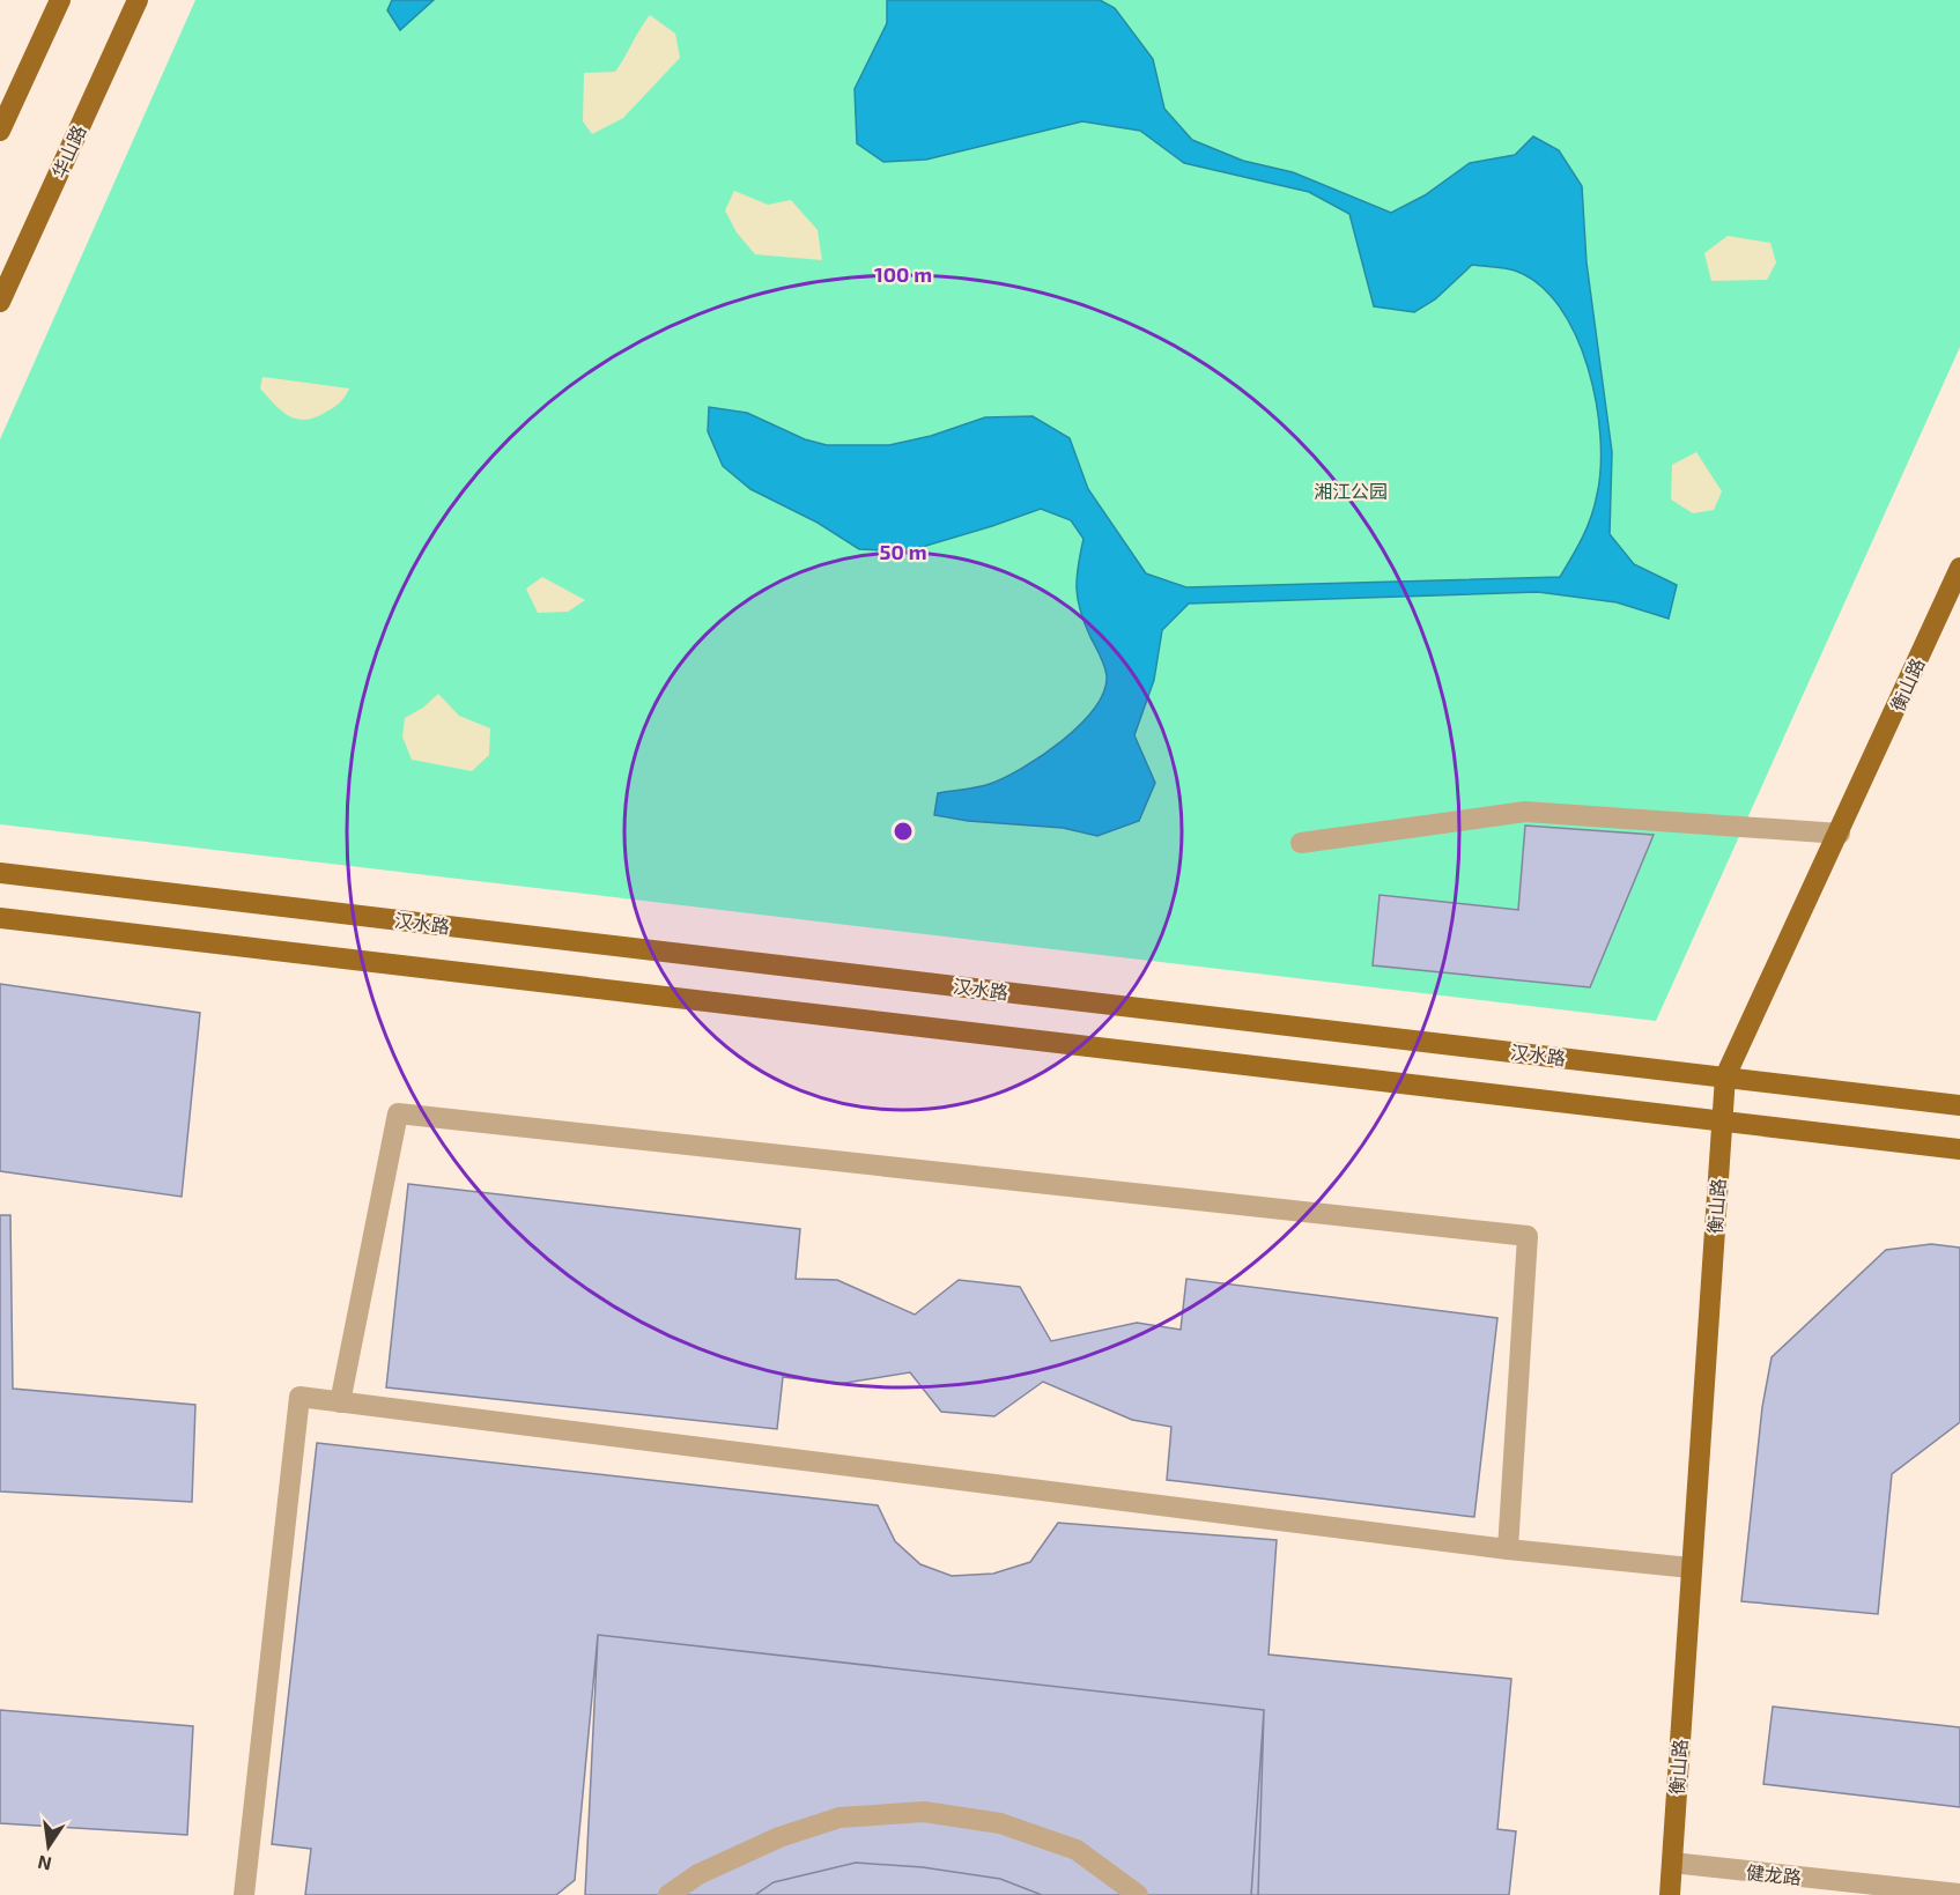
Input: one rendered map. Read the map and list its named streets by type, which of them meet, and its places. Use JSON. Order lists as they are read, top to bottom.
{
  "streets": {
    "main road": ["华山路", "衡山路", "汉水路"],
    "street": ["健龙路"]
  },
  "crossings": [
    ["衡山路", "汉水路"],
    ["衡山路", "健龙路"]
  ],
  "parks": ["湘江公园"],
  "north": "bottom",
  "rings": ["100 m", "50 m"]
}
